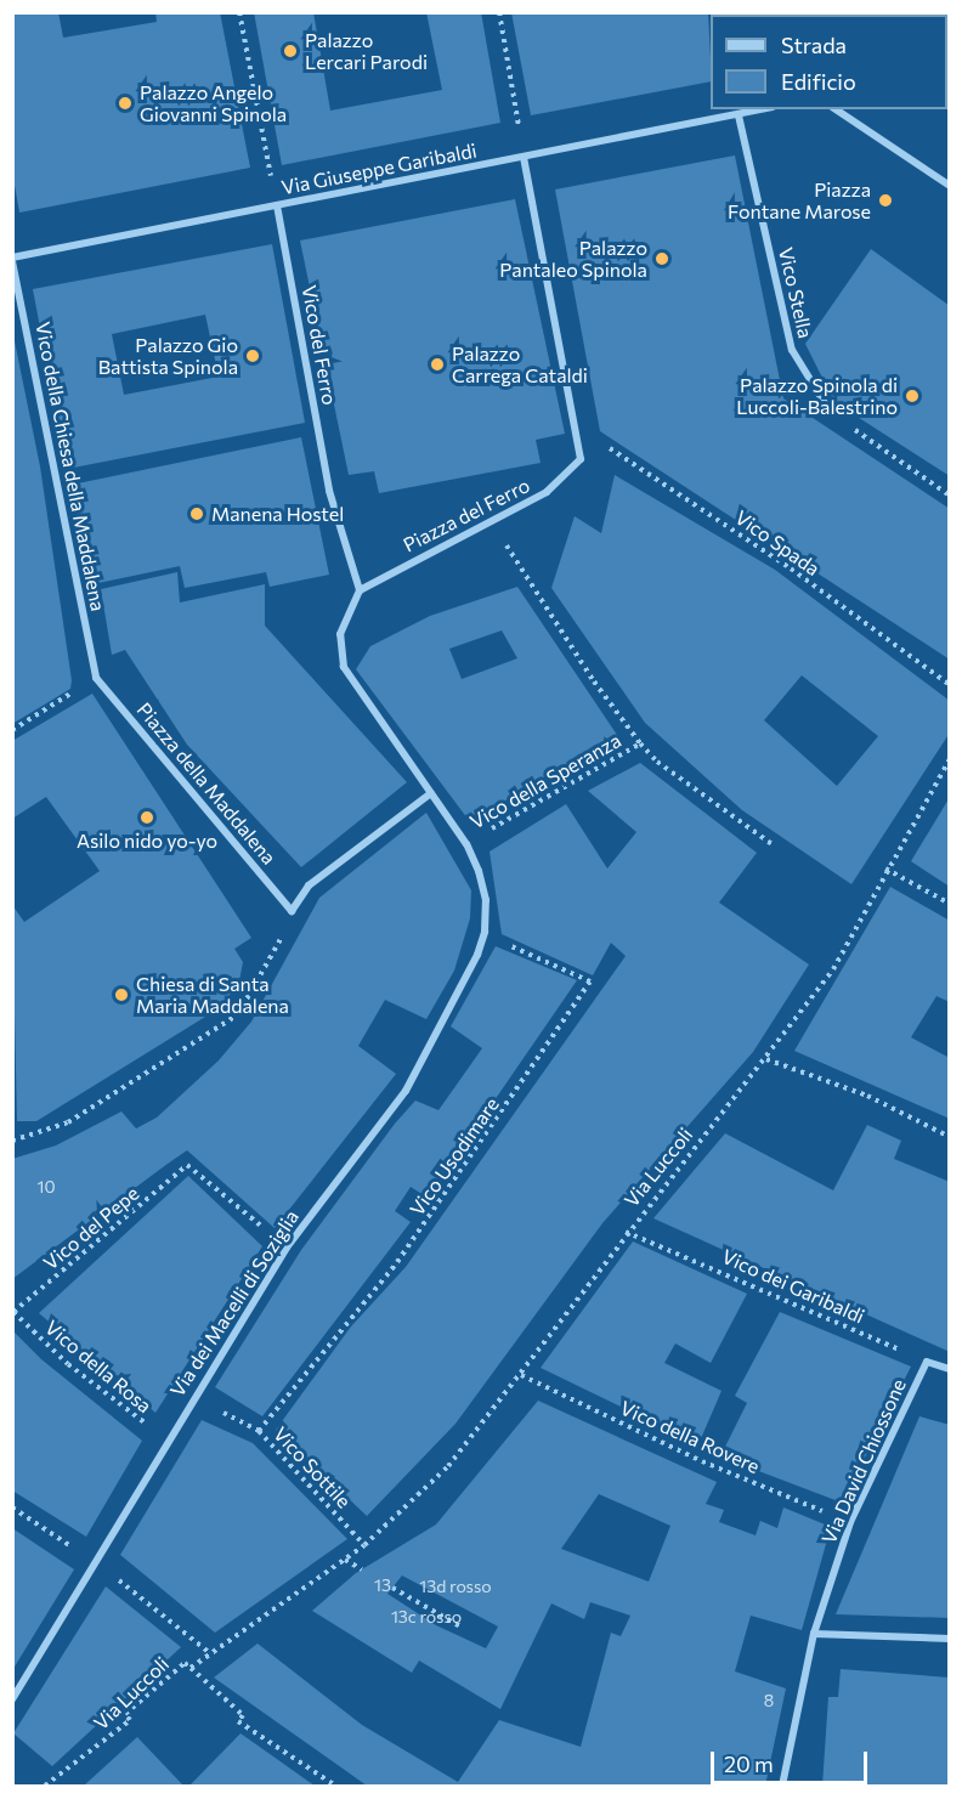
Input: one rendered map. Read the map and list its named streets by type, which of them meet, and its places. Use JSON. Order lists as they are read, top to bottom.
{
  "streets": {
    "street": [
      "Via Giuseppe Garibaldi",
      "Vico Stella",
      "Vico del Ferro",
      "Vico della Chiesa della Maddalena",
      "Piazza del Ferro",
      "Piazza della Maddalena",
      "Via dei Macelli di Soziglia",
      "Via David Chiossone"
    ],
    "path": [
      "Vico Spada",
      "Vico della Speranza",
      "Vico Usodimare",
      "Via Luccoli",
      "Vico del Pepe",
      "Vico dei Garibaldi",
      "Vico della Rosa",
      "Vico della Rovere",
      "Vico Sottile"
    ]
  },
  "crossings": [
    ["Via Giuseppe Garibaldi", "Vico Stella"],
    ["Via Giuseppe Garibaldi", "Vico del Ferro"],
    ["Via Giuseppe Garibaldi", "Vico della Chiesa della Maddalena"],
    ["Vico del Ferro", "Piazza del Ferro"],
    ["Vico del Ferro", "Via dei Macelli di Soziglia"],
    ["Vico della Chiesa della Maddalena", "Piazza della Maddalena"],
    ["Piazza del Ferro", "Vico Spada"],
    ["Piazza del Ferro", "Via dei Macelli di Soziglia"],
    ["Vico della Speranza", "Via dei Macelli di Soziglia"],
    ["Vico Usodimare", "Via dei Macelli di Soziglia"],
    ["Vico Usodimare", "Vico Sottile"],
    ["Via Luccoli", "Vico dei Garibaldi"],
    ["Via Luccoli", "Vico della Rovere"],
    ["Via Luccoli", "Vico Sottile"],
    ["Vico del Pepe", "Via dei Macelli di Soziglia"],
    ["Vico del Pepe", "Vico della Rosa"],
    ["Vico dei Garibaldi", "Via David Chiossone"],
    ["Via dei Macelli di Soziglia", "Vico della Rosa"],
    ["Via dei Macelli di Soziglia", "Vico Sottile"],
    ["Vico della Rovere", "Via David Chiossone"]
  ],
  "places": [
    "Palazzo Lercari Parodi",
    "Palazzo Angelo Giovanni Spinola",
    "Piazza Fontane Marose",
    "Palazzo Pantaleo Spinola",
    "Palazzo Gio Battista Spinola",
    "Palazzo Carrega Cataldi",
    "Palazzo Spinola di Luccoli-Balestrino",
    "Manena Hostel",
    "Asilo nido yo-yo",
    "Chiesa di Santa Maria Maddalena"
  ],
  "house_numbers": [
    "10",
    "13",
    "13d rosso",
    "13c rosso",
    "8"
  ],
  "legend": ["Strada", "Edificio"],
  "scale_bar": "20 m"
}
